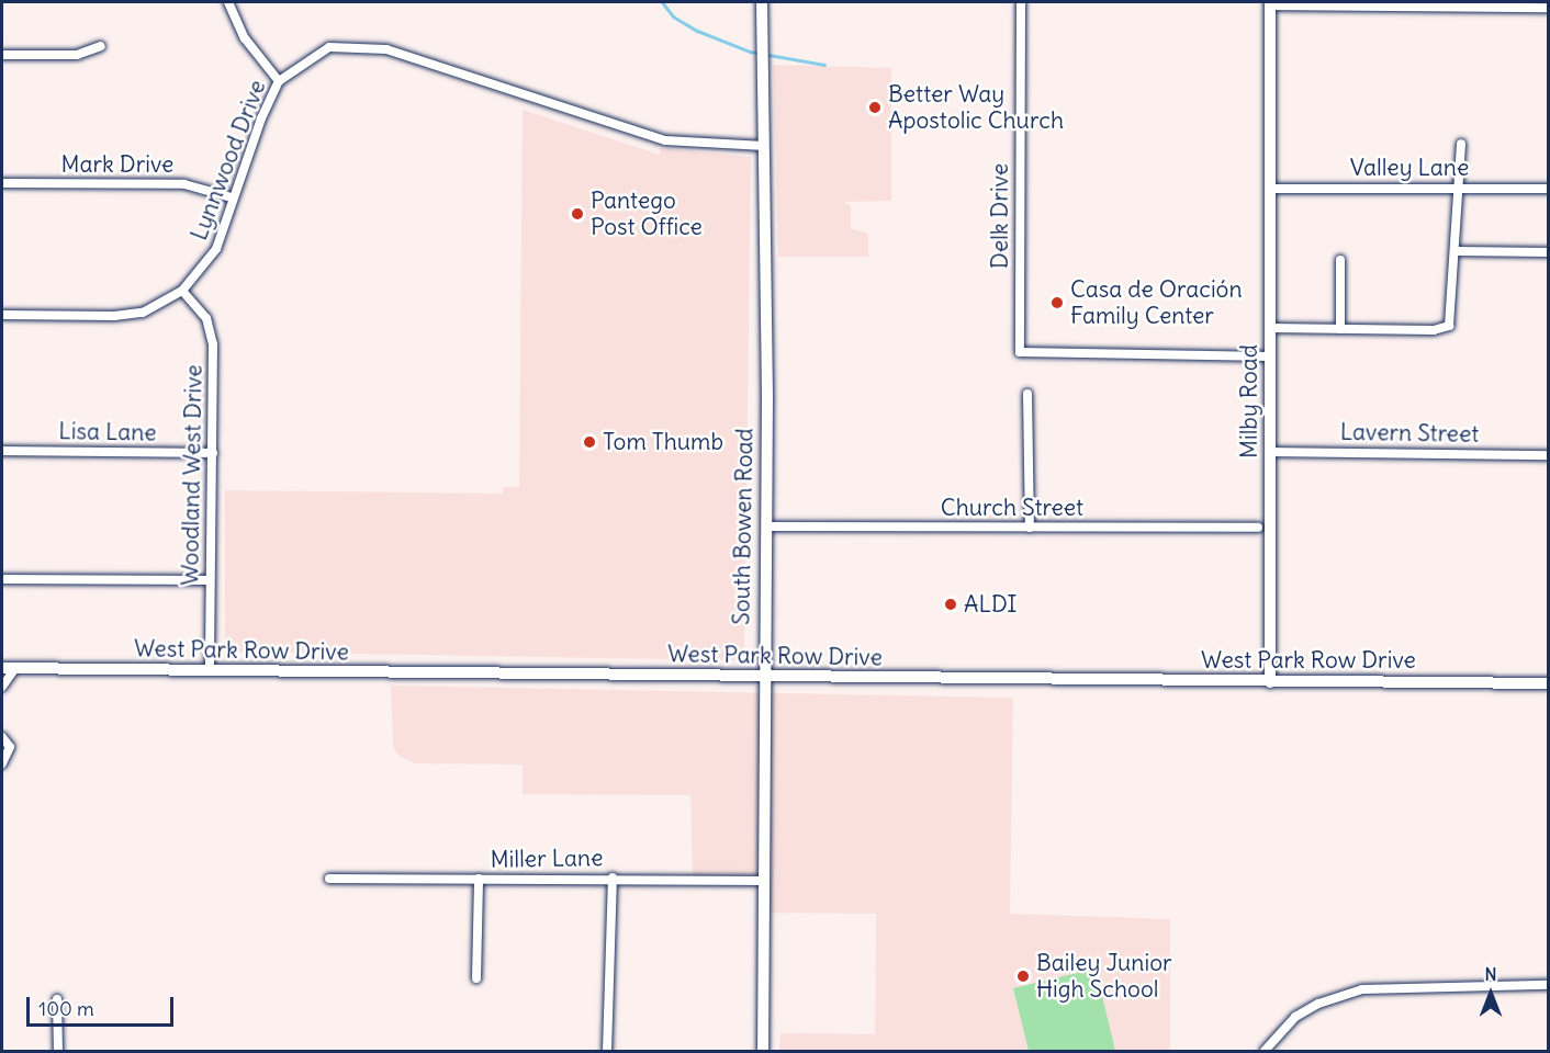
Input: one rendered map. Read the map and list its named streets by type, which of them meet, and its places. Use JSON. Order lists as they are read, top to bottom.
{
  "streets": {
    "main road": ["Milby Road", "South Bowen Road", "West Park Row Drive"],
    "street": [
      "Lynnwood Drive",
      "Mark Drive",
      "Valley Lane",
      "Delk Drive",
      "Lisa Lane",
      "Lavern Street",
      "Woodland West Drive",
      "Church Street",
      "Miller Lane"
    ]
  },
  "crossings": [
    ["Lynnwood Drive", "Mark Drive"],
    ["Lynnwood Drive", "Woodland West Drive"],
    ["Lynnwood Drive", "South Bowen Road"],
    ["Valley Lane", "Milby Road"],
    ["Delk Drive", "Milby Road"],
    ["Milby Road", "Lavern Street"],
    ["Milby Road", "West Park Row Drive"],
    ["Lisa Lane", "Woodland West Drive"],
    ["Woodland West Drive", "West Park Row Drive"],
    ["Church Street", "South Bowen Road"],
    ["South Bowen Road", "West Park Row Drive"],
    ["South Bowen Road", "Miller Lane"]
  ],
  "places": [
    "Better Way Apostolic Church",
    "Pantego Post Office",
    "Casa de Oración Family Center",
    "Tom Thumb",
    "ALDI",
    "Bailey Junior High School"
  ],
  "scale_bar": "100 m",
  "north": "top"
}
